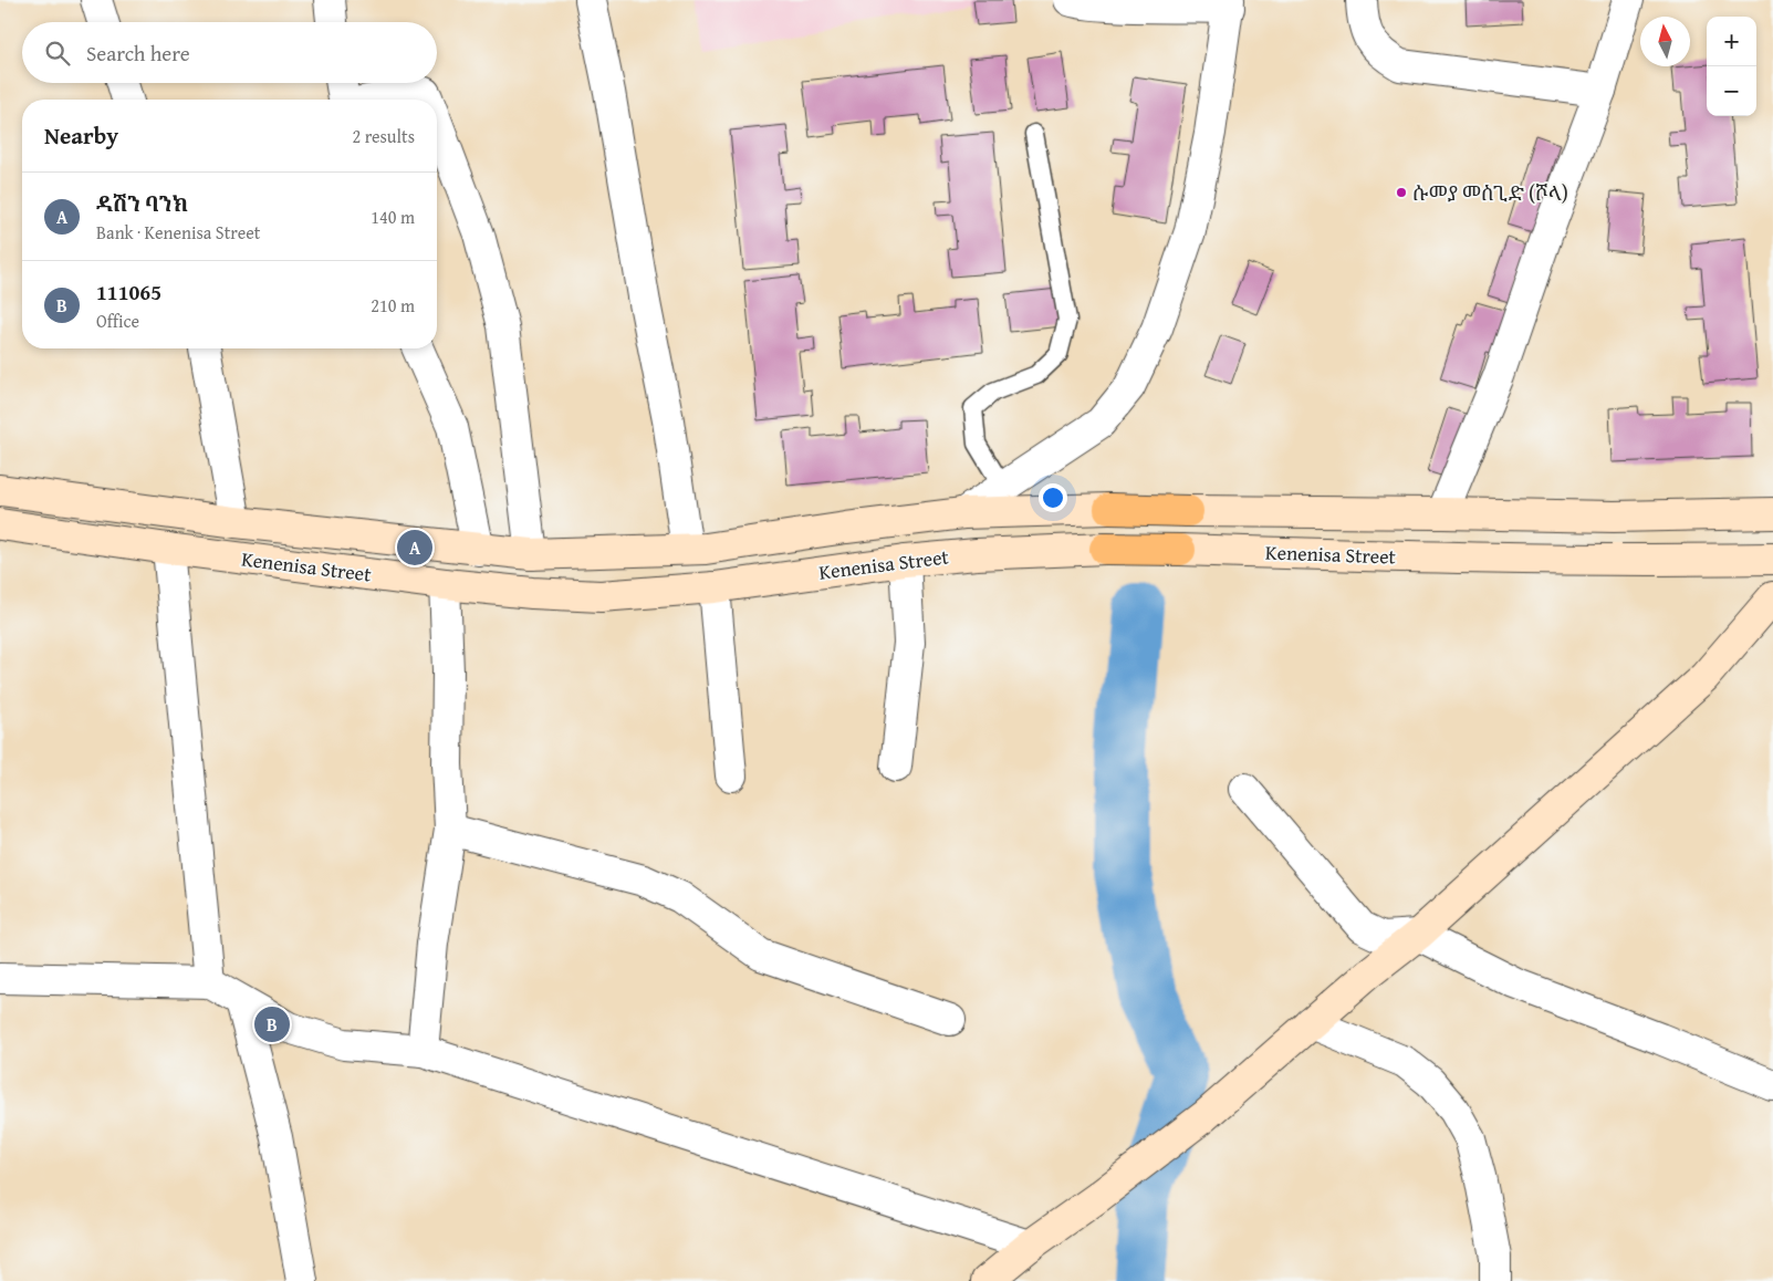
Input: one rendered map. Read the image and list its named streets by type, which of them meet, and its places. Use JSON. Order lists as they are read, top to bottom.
{
  "streets": {
    "main road": ["Kenenisa Street"]
  },
  "places": ["ሱመያ መስጊድ (ሾላ)"],
  "north": "top",
  "page": {
    "map_buttons": ["+", "−"],
    "search": "Search here",
    "heading": ["Nearby", "2 results"],
    "list": [
      {
        "mark": "A",
        "name": "ዳሽን ባንክ",
        "note": "Bank · Kenenisa Street",
        "value": "140 m"
      },
      {
        "mark": "B",
        "name": "111065",
        "note": "Office",
        "value": "210 m"
      }
    ],
    "pins": ["A", "B"]
  }
}
